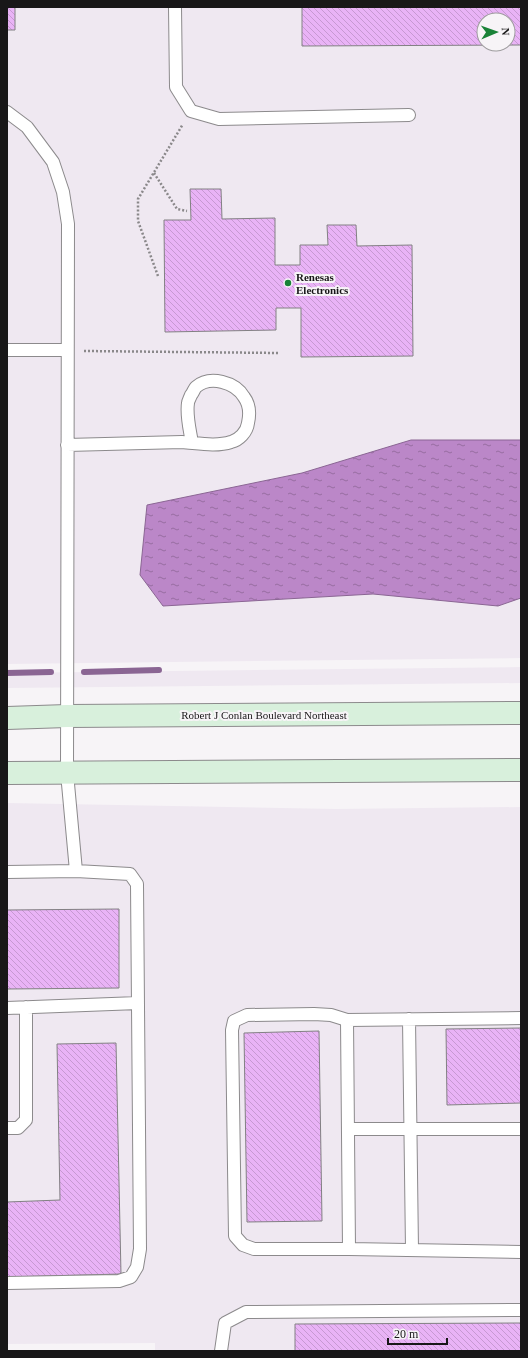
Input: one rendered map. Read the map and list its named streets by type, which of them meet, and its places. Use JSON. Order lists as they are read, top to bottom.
{
  "streets": {
    "main road": ["Robert J Conlan Boulevard Northeast"]
  },
  "places": ["Renesas Electronics"],
  "scale_bar": "20 m",
  "north": "right"
}
